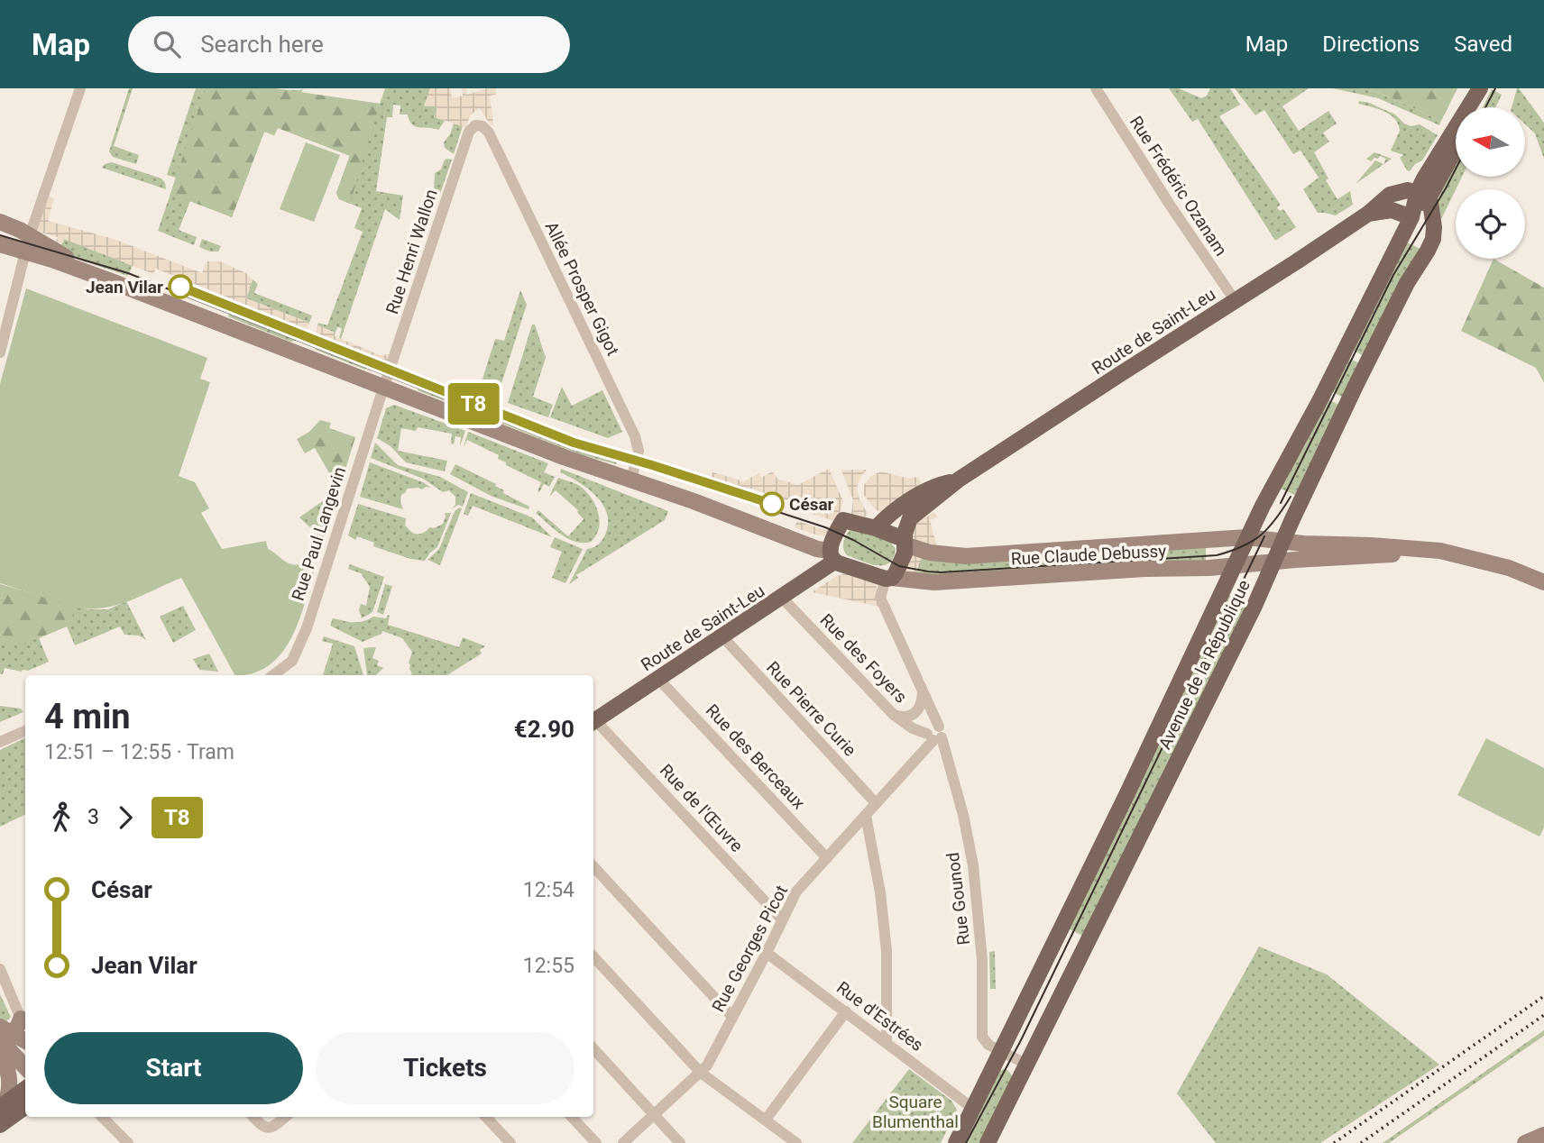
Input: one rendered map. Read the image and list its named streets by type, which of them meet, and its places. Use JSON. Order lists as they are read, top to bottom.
{
  "streets": {
    "main road": ["Route de Saint-Leu", "Avenue de la République"],
    "street": [
      "Rue Frédéric Ozanam",
      "Rue Henri Wallon",
      "Allée Prosper Gigot",
      "Rue Paul Langevin",
      "Rue Claude Debussy",
      "Rue des Foyers",
      "Rue Pierre Curie",
      "Rue des Berceaux",
      "Rue de l'Œuvre",
      "Rue Gounod",
      "Rue Georges Picot",
      "Rue d'Estrées"
    ]
  },
  "crossings": [
    ["Rue Frédéric Ozanam", "Route de Saint-Leu"],
    ["Rue Henri Wallon", "Allée Prosper Gigot"],
    ["Rue Henri Wallon", "Rue Paul Langevin"],
    ["Route de Saint-Leu", "Rue Claude Debussy"],
    ["Route de Saint-Leu", "Rue des Foyers"],
    ["Route de Saint-Leu", "Avenue de la République"],
    ["Route de Saint-Leu", "Rue Pierre Curie"],
    ["Route de Saint-Leu", "Rue des Berceaux"],
    ["Route de Saint-Leu", "Rue Gounod"],
    ["Rue Claude Debussy", "Avenue de la République"],
    ["Rue Claude Debussy", "Rue Gounod"],
    ["Rue des Foyers", "Rue Gounod"],
    ["Rue des Foyers", "Rue Georges Picot"],
    ["Avenue de la République", "Rue Gounod"],
    ["Avenue de la République", "Rue d'Estrées"],
    ["Rue Pierre Curie", "Rue Georges Picot"],
    ["Rue des Berceaux", "Rue Georges Picot"],
    ["Rue de l'Œuvre", "Rue Georges Picot"],
    ["Rue Gounod", "Rue Georges Picot"],
    ["Rue Georges Picot", "Rue d'Estrées"]
  ],
  "parks": ["Square Blumenthal"],
  "places": ["Jean Vilar", "César"],
  "lines": ["tram line T8"],
  "north": "left",
  "page": {
    "header": "Map",
    "search": "Search here",
    "nav": ["Map", "Directions", "Saved"],
    "on_map": "T8",
    "heading": ["4 min", "12:51 – 12:55 · Tram", "€2.90"],
    "legs": ["3", "T8"],
    "list": [
      {
        "name": "César",
        "value": "12:54"
      },
      {
        "name": "Jean Vilar",
        "value": "12:55"
      }
    ],
    "buttons": ["Start", "Tickets"]
  }
}
